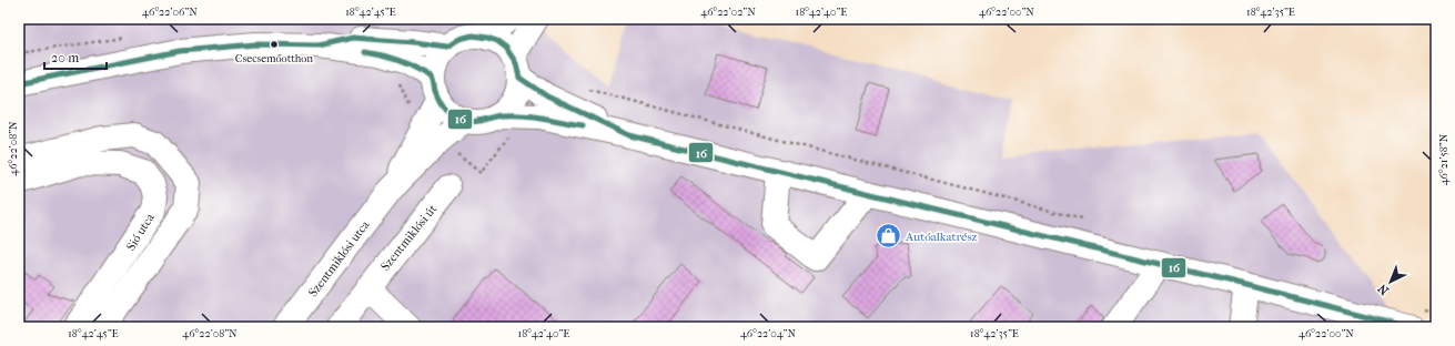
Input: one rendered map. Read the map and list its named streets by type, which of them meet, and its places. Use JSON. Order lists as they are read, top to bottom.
{
  "streets": {
    "main road": ["Sió utca", "Szentmiklósi út", "Szentmiklósi utca"]
  },
  "places": {
    "other": ["Csecsemőotthon"],
    "shop": ["Autóalkatrész"]
  },
  "lines": ["transit line 16"],
  "scale_bar": "20 m",
  "north": "bottom left",
  "coordinates": [
    "46°22'06\"N",
    "18°42'45\"E",
    "46°22'02\"N",
    "18°42'40\"E",
    "46°22'00\"N",
    "18°42'35\"E",
    "46°22'08\"N",
    "46°21'58\"N",
    "46°22'04\"N"
  ]
}
